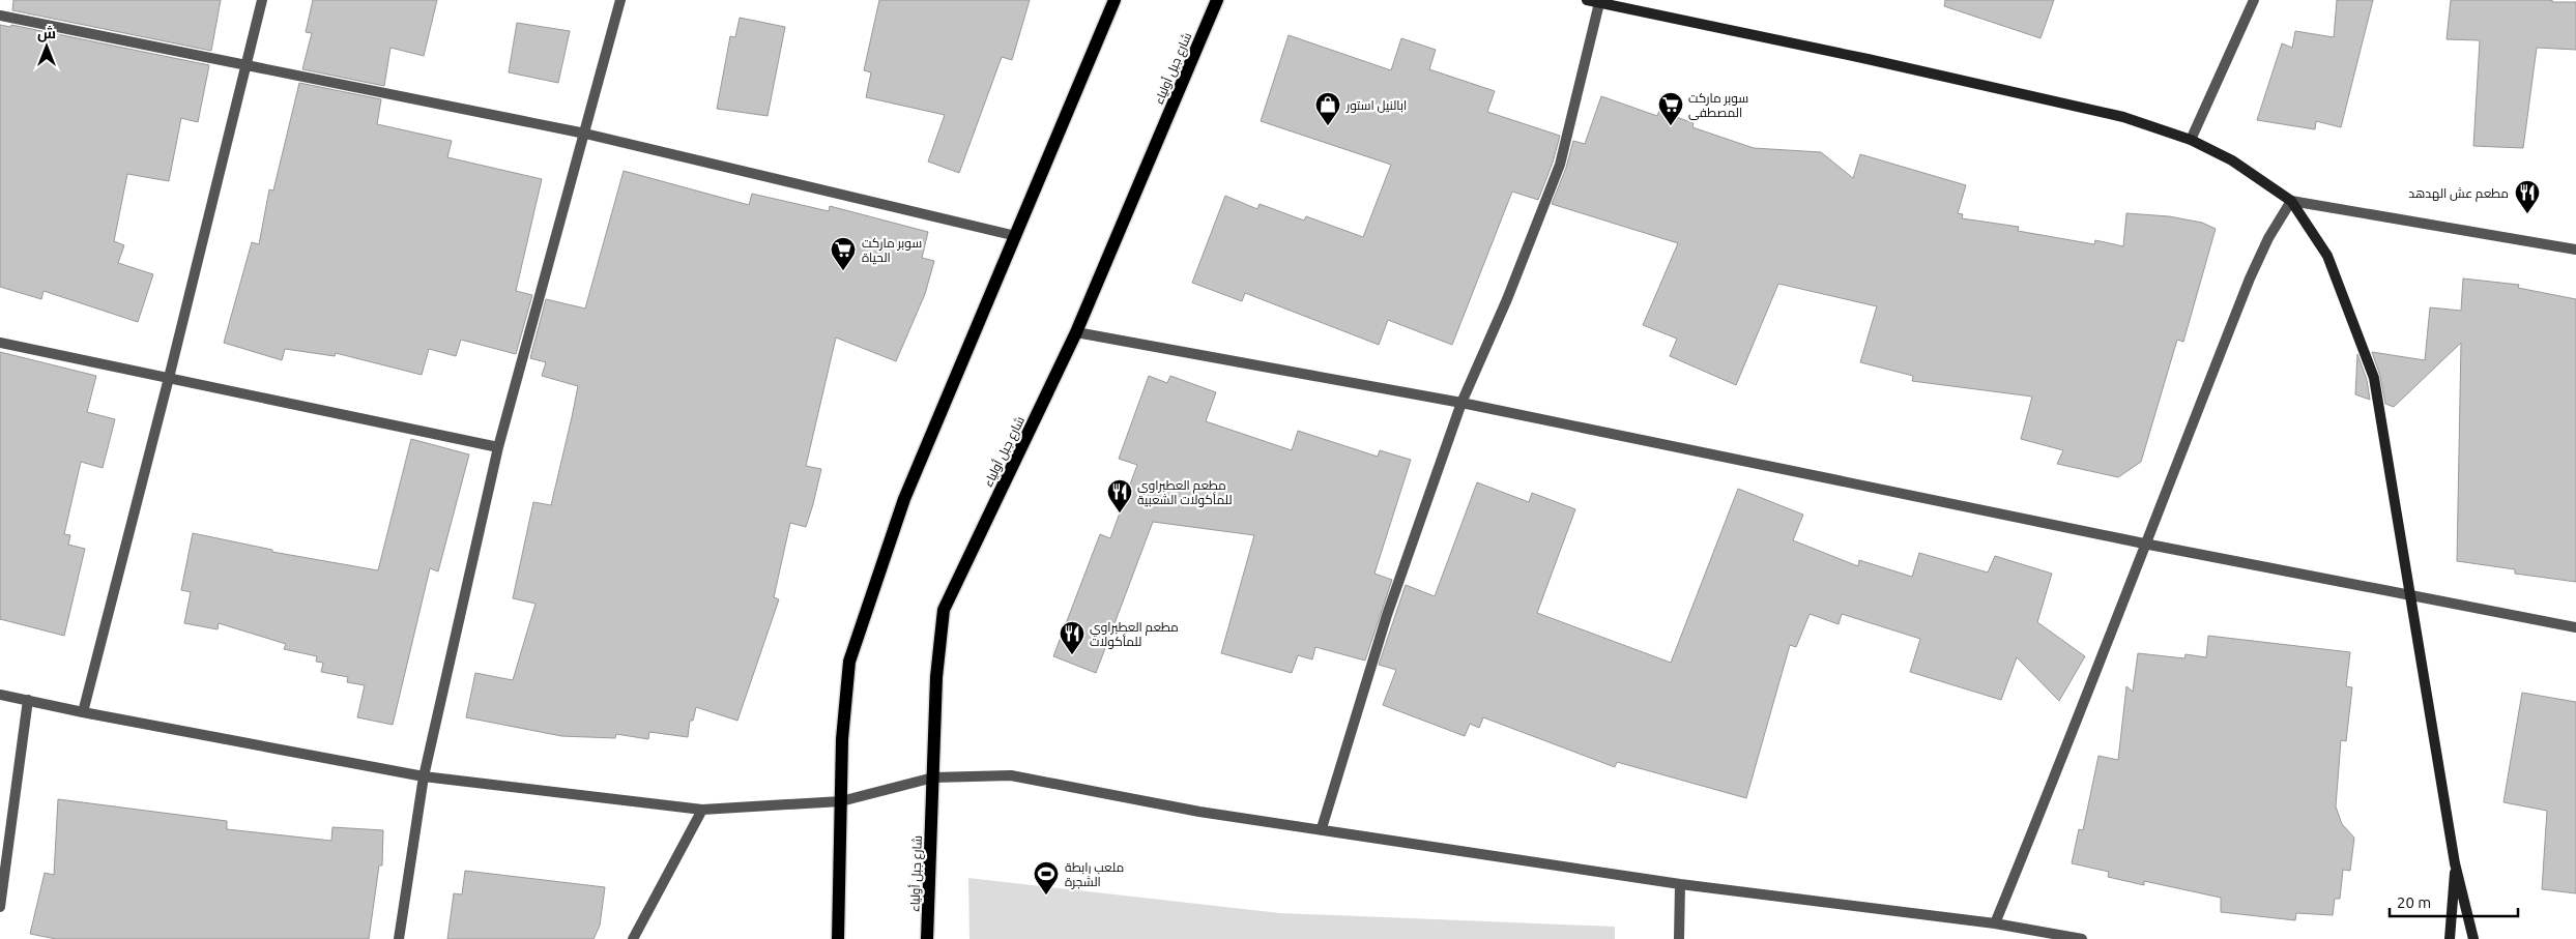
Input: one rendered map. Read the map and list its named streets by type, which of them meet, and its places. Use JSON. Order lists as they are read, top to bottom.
{
  "streets": {
    "main road": ["شارع جبل أولياء"]
  },
  "places": {
    "shop": ["ابالنيل استور"],
    "supermarket": ["سوبر ماركت المصطفى", "سوبر ماركت الحياة"],
    "restaurant": ["مطعم عش الهدهد", "مطعم العطبراوي للمأكولات الشعبية", "مطعم العطبراوي للمأكولات"],
    "sports": ["ملعب رابطة الشجرة"]
  },
  "scale_bar": "20 m",
  "north": "top"
}
